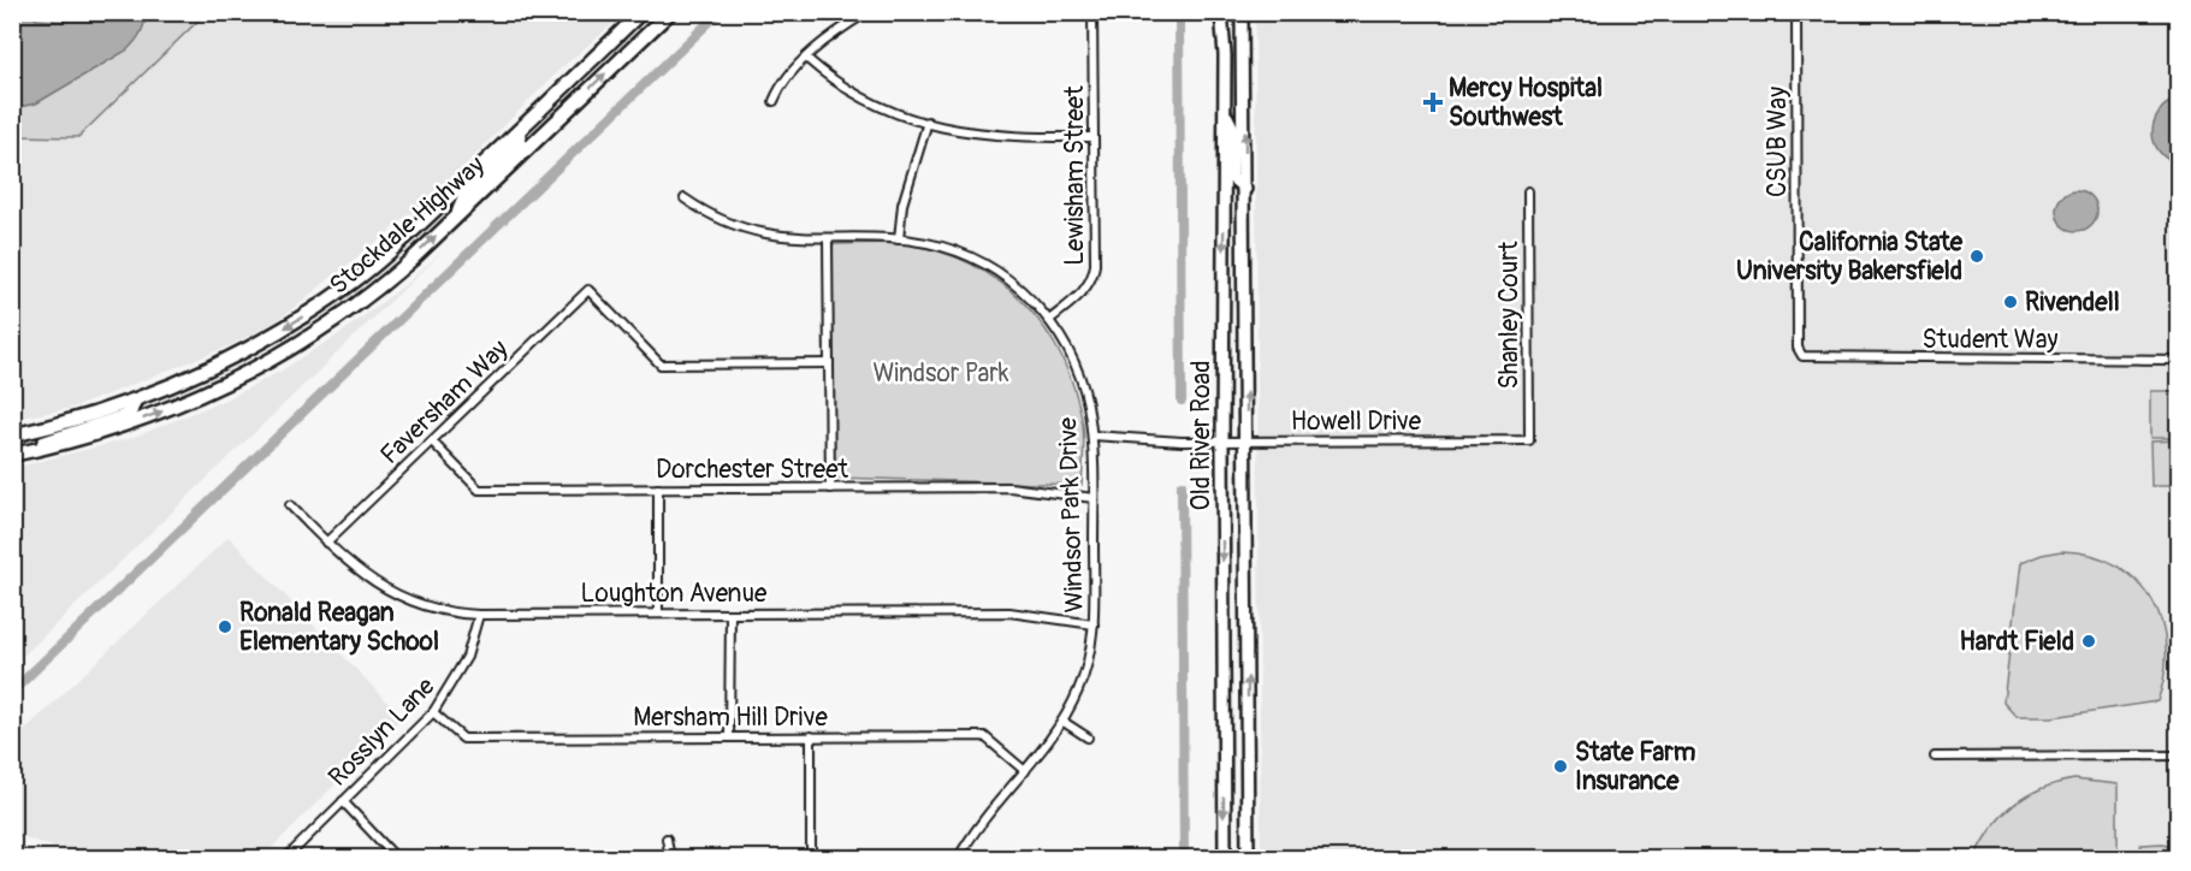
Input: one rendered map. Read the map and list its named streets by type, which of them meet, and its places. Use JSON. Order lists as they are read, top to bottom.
{
  "streets": {
    "main road": ["Stockdale Highway", "Old River Road"],
    "street": [
      "CSUB Way",
      "Lewisham Street",
      "Shanley Court",
      "Student Way",
      "Faversham Way",
      "Howell Drive",
      "Dorchester Street",
      "Windsor Park Drive",
      "Loughton Avenue",
      "Mersham Hill Drive",
      "Rosslyn Lane"
    ]
  },
  "crossings": [
    ["CSUB Way", "Student Way"],
    ["Lewisham Street", "Windsor Park Drive"],
    ["Shanley Court", "Howell Drive"],
    ["Faversham Way", "Dorchester Street"],
    ["Faversham Way", "Loughton Avenue"],
    ["Howell Drive", "Old River Road"],
    ["Howell Drive", "Windsor Park Drive"],
    ["Dorchester Street", "Windsor Park Drive"],
    ["Windsor Park Drive", "Loughton Avenue"],
    ["Windsor Park Drive", "Mersham Hill Drive"],
    ["Loughton Avenue", "Rosslyn Lane"],
    ["Mersham Hill Drive", "Rosslyn Lane"]
  ],
  "parks": ["Windsor Park"],
  "places": {
    "health": ["Mercy Hospital Southwest"],
    "other": [
      "California State University Bakersfield",
      "Rivendell",
      "Ronald Reagan Elementary School",
      "Hardt Field",
      "State Farm Insurance"
    ]
  }
}
